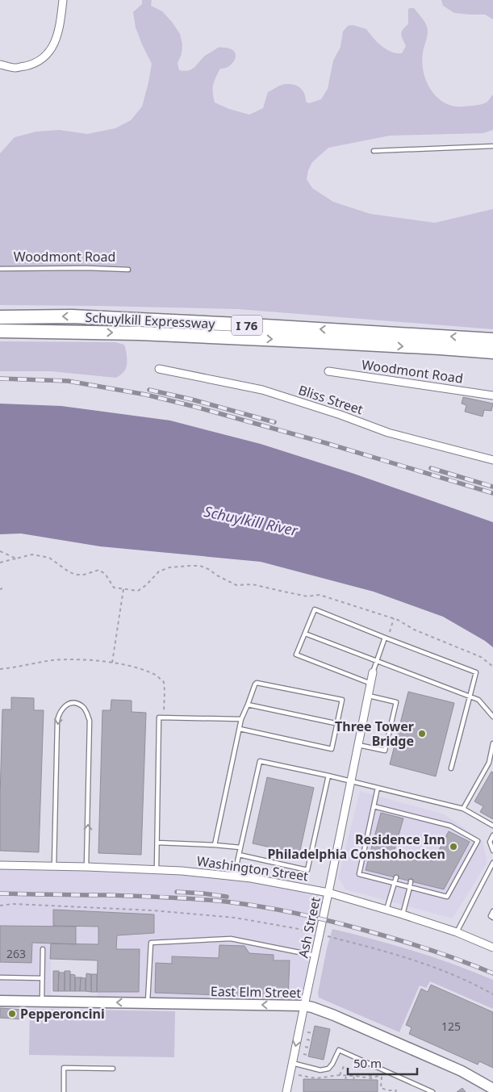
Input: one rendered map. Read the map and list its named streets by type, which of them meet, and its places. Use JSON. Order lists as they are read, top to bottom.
{
  "streets": {
    "highway": ["Schuylkill Expressway", "I 76"],
    "main road": ["East Elm Street"],
    "street": [
      "Woodmont Road",
      "Bliss Street",
      "Washington Street",
      "Ash Street"
    ]
  },
  "crossings": [
    ["Washington Street", "Ash Street"],
    ["Ash Street", "East Elm Street"]
  ],
  "one_way": ["East Elm Street"],
  "water": ["Schuylkill River"],
  "places": ["Three Tower Bridge", "Residence Inn Philadelphia Conshohocken", "Pepperoncini"],
  "house_numbers": ["263", "125"],
  "scale_bar": "50 m"
}
